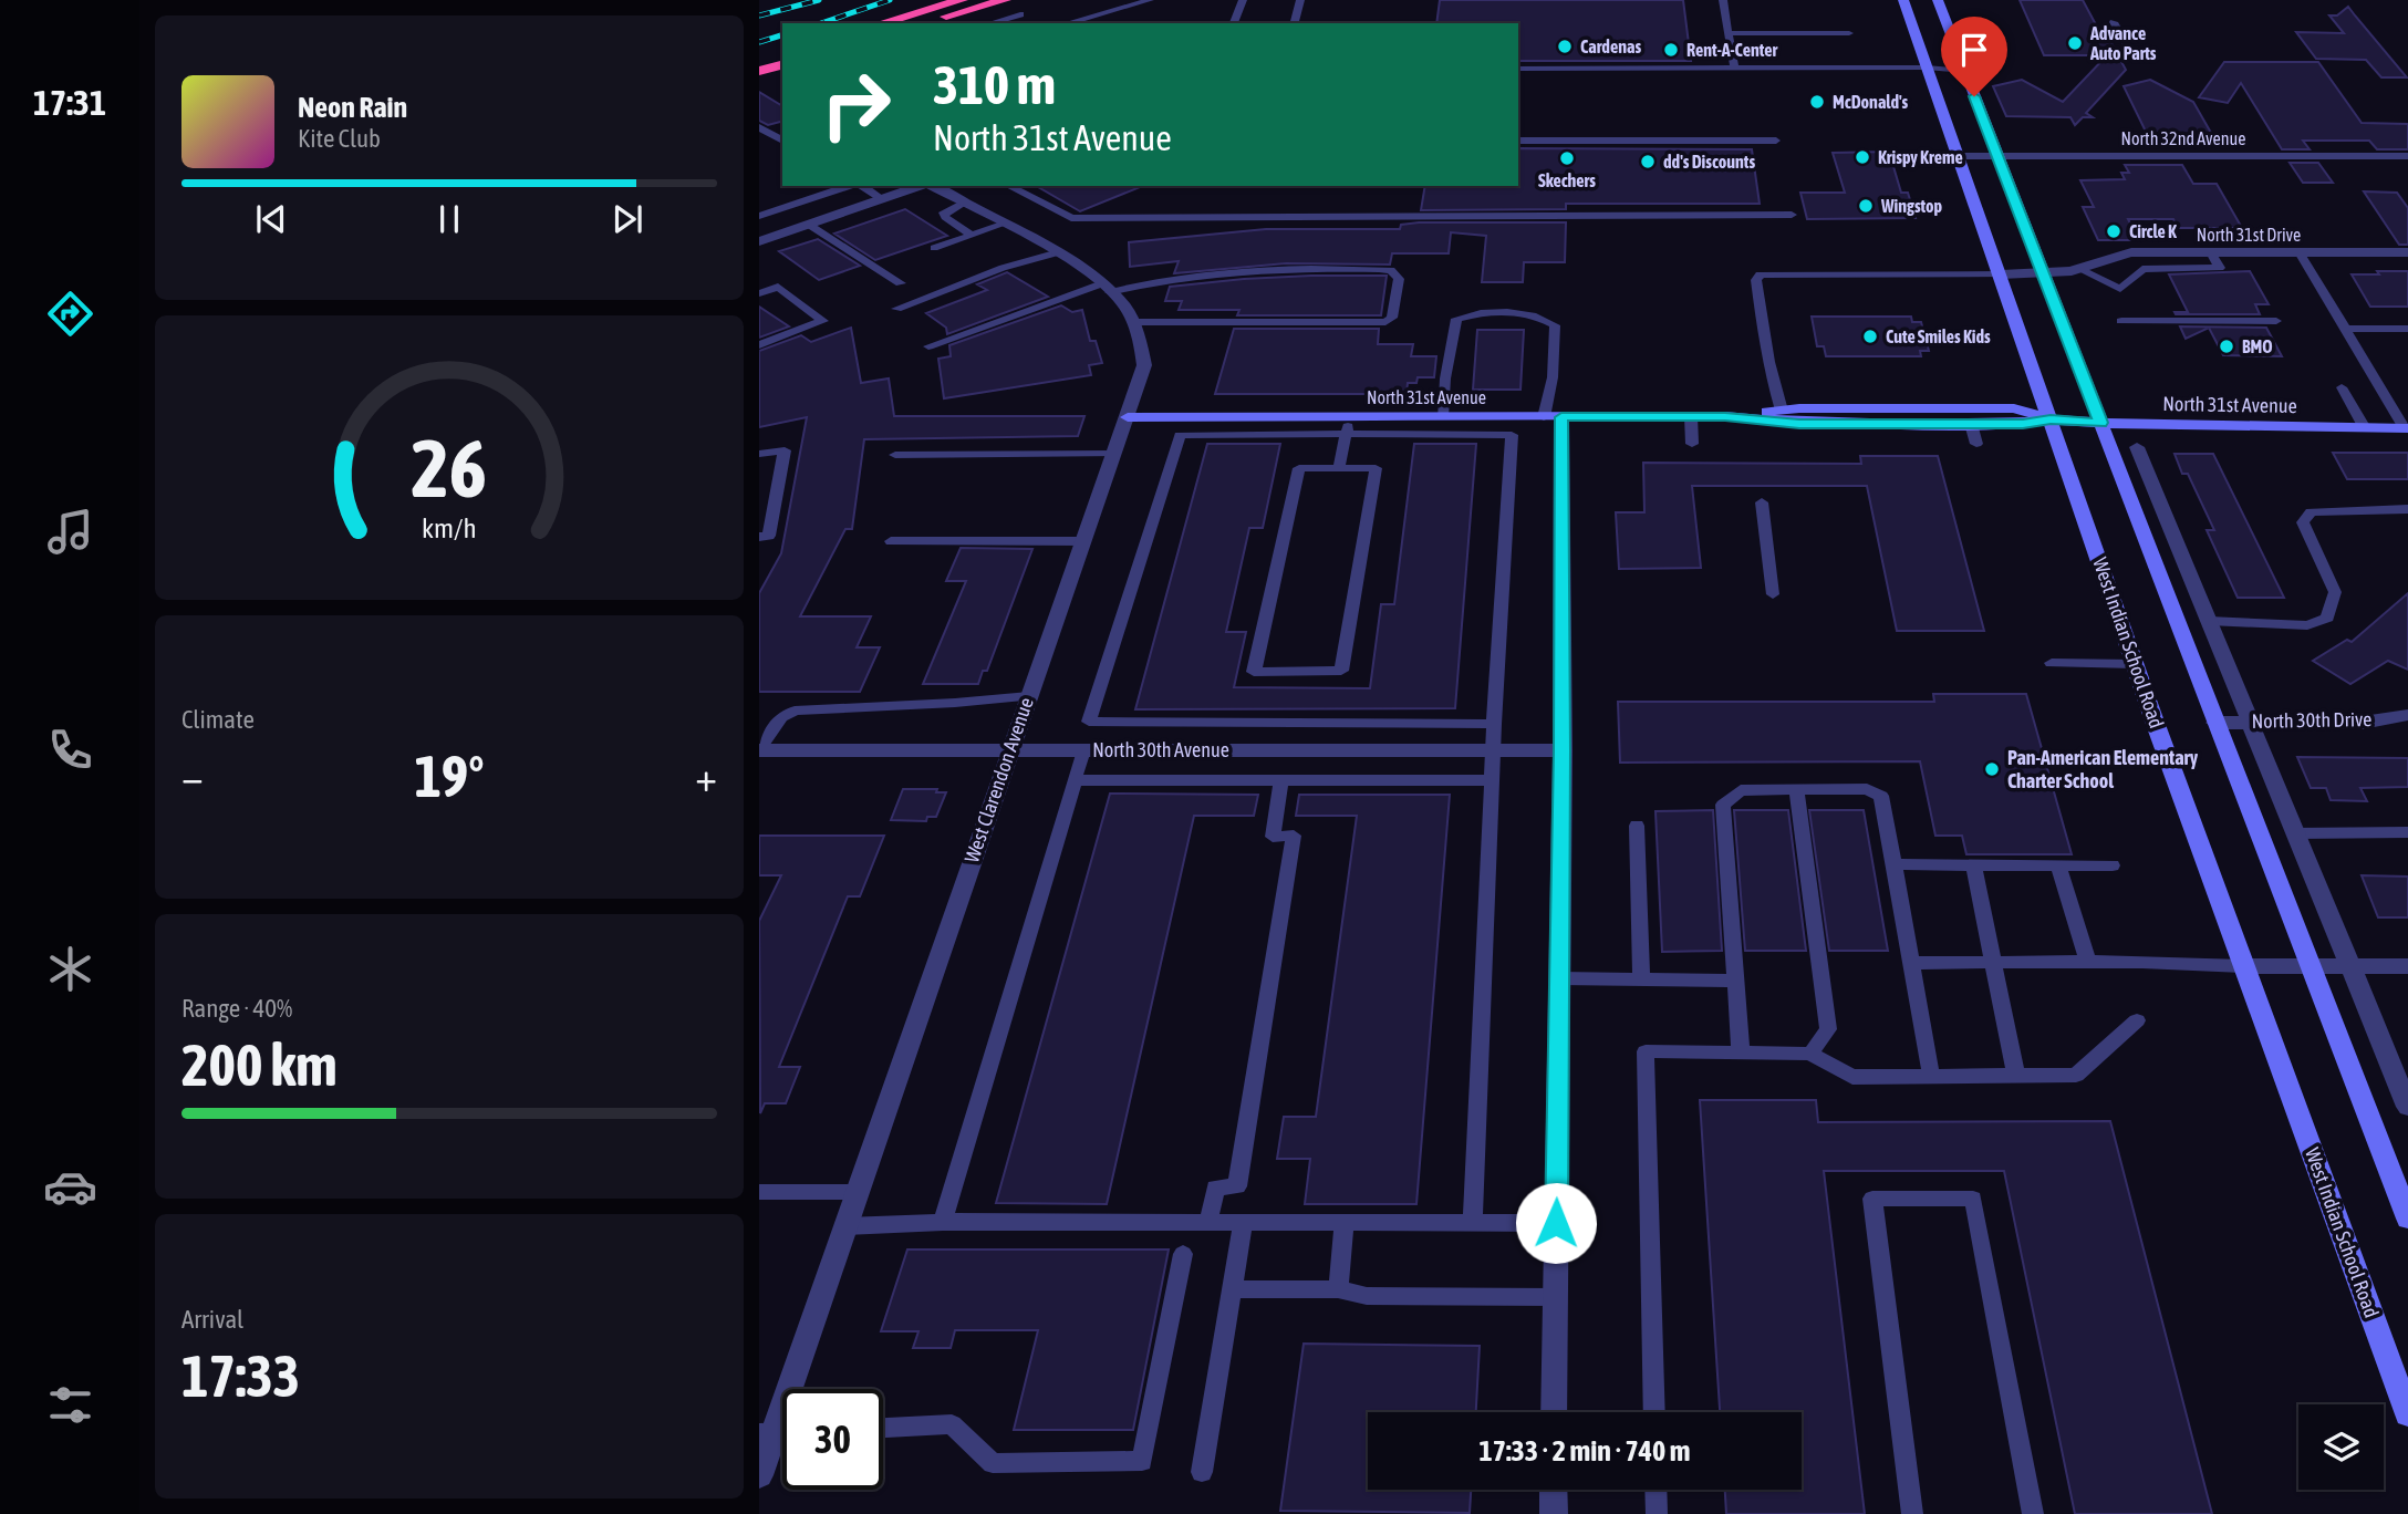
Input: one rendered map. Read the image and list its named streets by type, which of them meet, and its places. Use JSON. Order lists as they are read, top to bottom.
{
  "streets": {
    "main road": ["North 31st Avenue", "West Indian School Road"],
    "street": [
      "North 32nd Avenue",
      "North 31st Drive",
      "North 30th Drive",
      "North 30th Avenue",
      "West Clarendon Avenue"
    ]
  },
  "crossings": [
    ["North 32nd Avenue", "West Indian School Road"],
    ["North 31st Drive", "West Indian School Road"],
    ["North 31st Avenue", "West Indian School Road"],
    ["North 31st Avenue", "West Clarendon Avenue"],
    ["North 30th Avenue", "West Clarendon Avenue"]
  ],
  "places": [
    "Advance Auto Parts",
    "Cardenas",
    "Rent-A-Center",
    "McDonald's",
    "Krispy Kreme",
    "Skechers",
    "dd's Discounts",
    "Wingstop",
    "Circle K",
    "Cute Smiles Kids",
    "BMO",
    "Pan-American Elementary Charter School"
  ],
  "page": {
    "tabs": "17:31",
    "turn": ["310 m", "North 31st Avenue"],
    "song": ["Neon Rain", "Kite Club"],
    "tile": [
      "Climate",
      ["Range · 40%", "200 km"],
      ["Arrival", "17:33"]
    ],
    "heat": ["−", "19°", "+"],
    "limit": "30",
    "trip": "17:33 · 2 min · 740 m",
    "gauge": ["26", "km/h"]
  }
}
